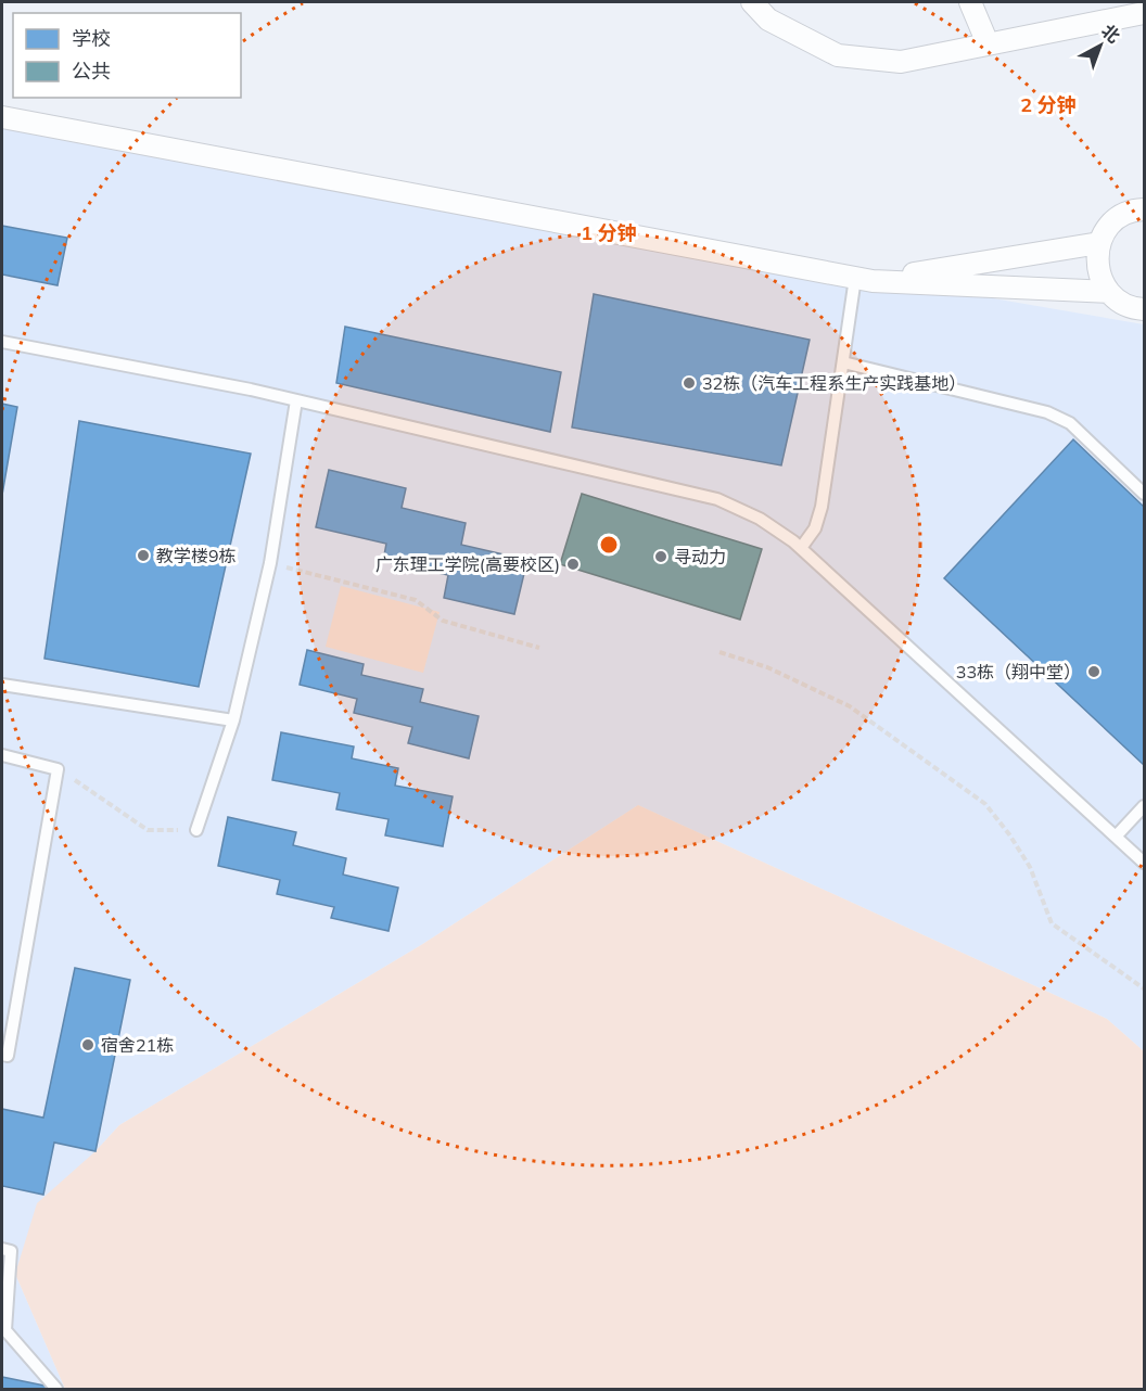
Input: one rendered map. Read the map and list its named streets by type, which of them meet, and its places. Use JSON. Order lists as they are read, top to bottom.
{
  "places": [
    "32栋（汽车工程系生产实践基地）",
    "教学楼9栋",
    "寻动力",
    "广东理工学院(高要校区)",
    "33栋（翔中堂）",
    "宿舍21栋"
  ],
  "legend": ["学校", "公共"],
  "north": "top right",
  "rings": ["2 分钟", "1 分钟"]
}
